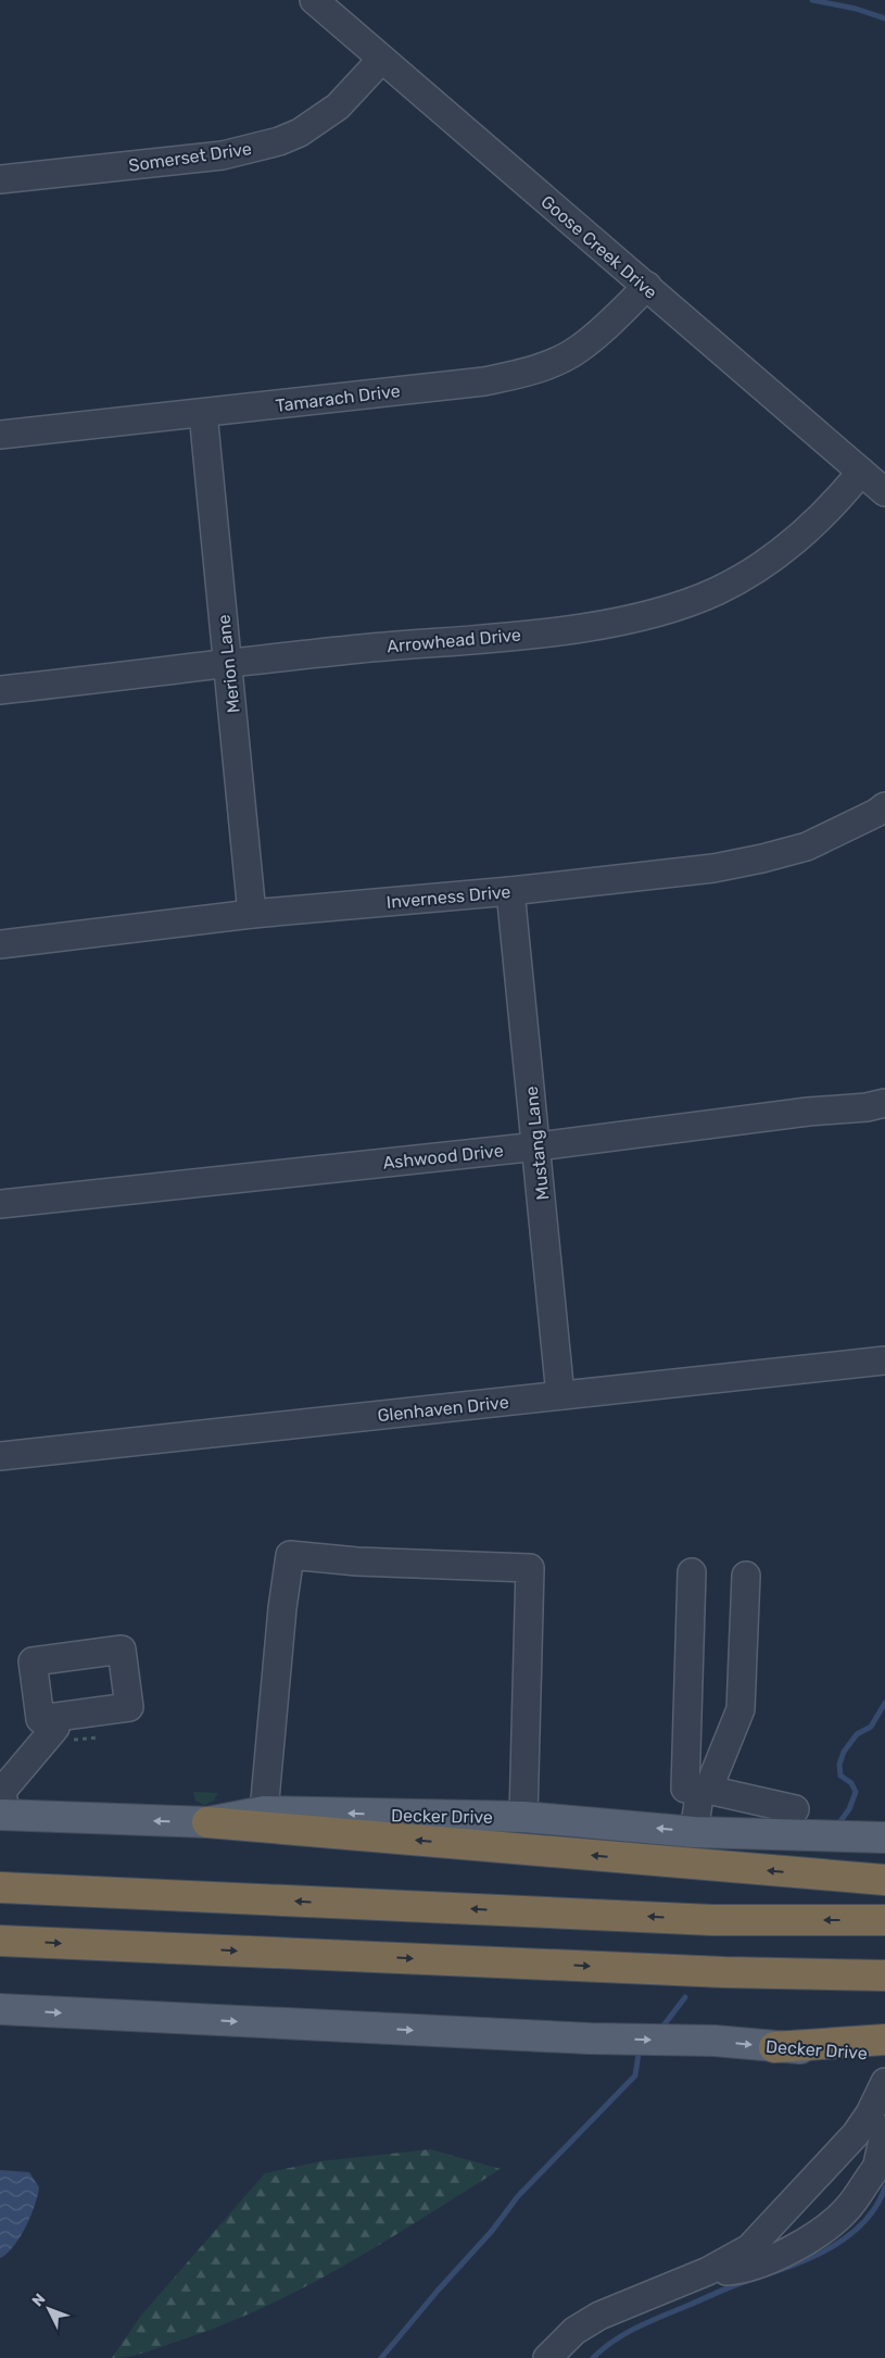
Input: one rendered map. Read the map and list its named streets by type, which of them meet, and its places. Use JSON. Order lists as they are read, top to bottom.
{
  "streets": {
    "main road": ["Decker Drive"],
    "street": [
      "Somerset Drive",
      "Goose Creek Drive",
      "Tamarach Drive",
      "Arrowhead Drive",
      "Merion Lane",
      "Inverness Drive",
      "Mustang Lane",
      "Ashwood Drive",
      "Glenhaven Drive"
    ]
  },
  "crossings": [
    ["Somerset Drive", "Goose Creek Drive"],
    ["Goose Creek Drive", "Tamarach Drive"],
    ["Goose Creek Drive", "Arrowhead Drive"],
    ["Tamarach Drive", "Merion Lane"],
    ["Arrowhead Drive", "Merion Lane"],
    ["Merion Lane", "Inverness Drive"],
    ["Inverness Drive", "Mustang Lane"],
    ["Mustang Lane", "Ashwood Drive"],
    ["Mustang Lane", "Glenhaven Drive"]
  ],
  "north": "top left"
}
